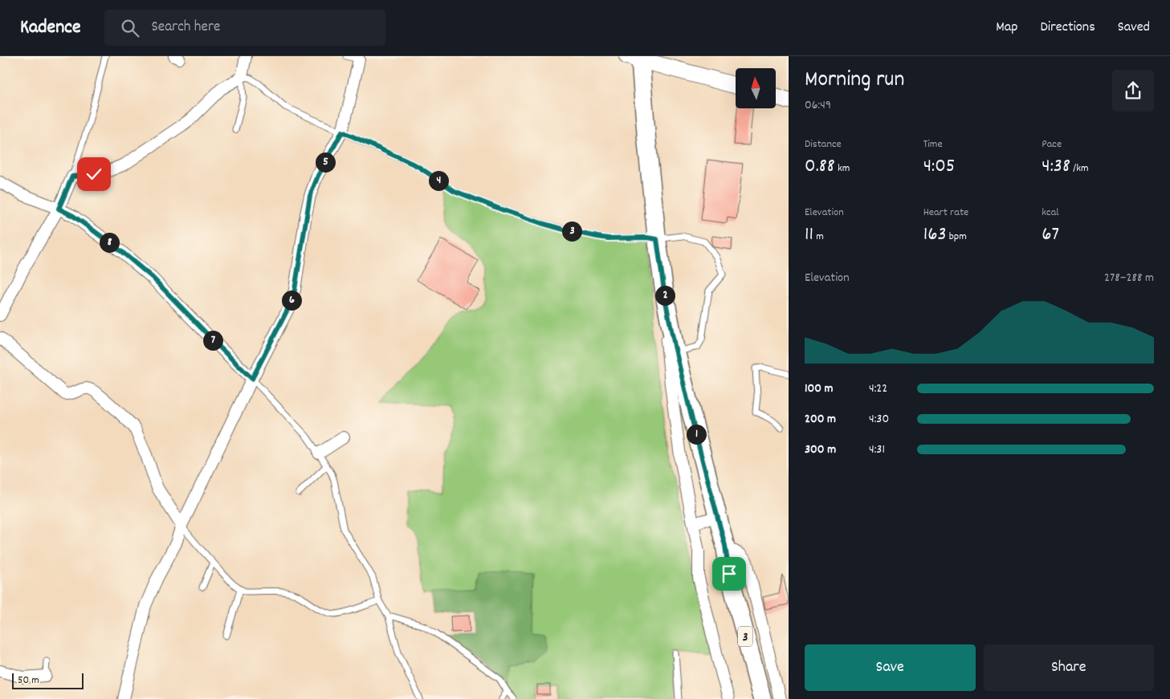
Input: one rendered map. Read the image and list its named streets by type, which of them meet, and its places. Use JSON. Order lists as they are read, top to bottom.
{
  "streets": {
    "main road": ["3"]
  },
  "scale_bar": "50 m",
  "north": "top",
  "page": {
    "header": "Kadence",
    "search": "Search here",
    "nav": ["Map", "Directions", "Saved"],
    "heading": ["Morning run", "06:49"],
    "stats": [
      ["Distance", "0.88 km"],
      ["Time", "4:05"],
      ["Pace", "4:38 /km"],
      ["Elevation", "11 m"],
      ["Heart rate", "163 bpm"],
      ["kcal", "67"]
    ],
    "pins": [
      "5",
      "4",
      "3",
      "8",
      "2",
      "6",
      "7",
      "1"
    ],
    "chart": ["Elevation", "278–288 m"],
    "list": [
      {
        "name": "100 m",
        "note": "4:22"
      },
      {
        "name": "200 m",
        "note": "4:30"
      },
      {
        "name": "300 m",
        "note": "4:31"
      }
    ],
    "buttons": ["Save", "Share"],
    "scale": "50 m"
  }
}
